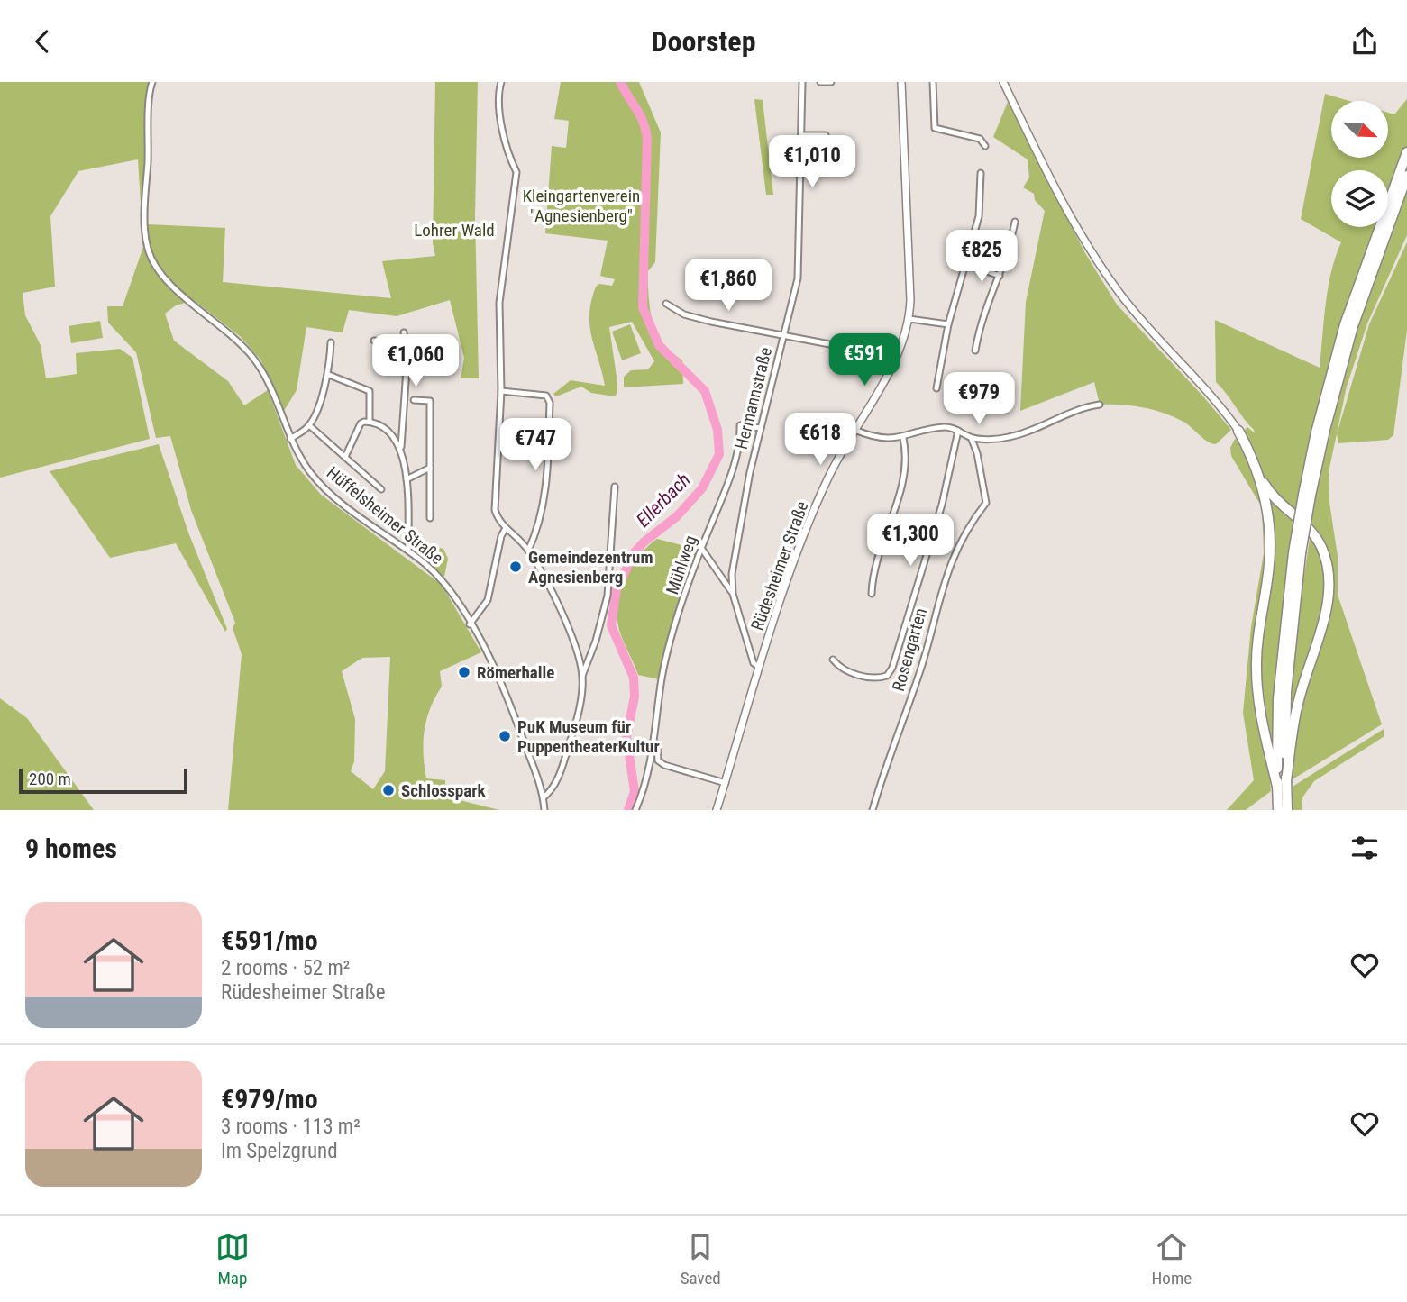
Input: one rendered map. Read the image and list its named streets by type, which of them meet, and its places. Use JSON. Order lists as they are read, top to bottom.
{
  "streets": {
    "street": [
      "Hermannstraße",
      "Hüffelsheimer Straße",
      "Mühlweg",
      "Rüdesheimer Straße",
      "Rosengarten"
    ]
  },
  "crossings": [
    ["Hermannstraße", "Mühlweg"],
    ["Hermannstraße", "Rüdesheimer Straße"],
    ["Mühlweg", "Rüdesheimer Straße"]
  ],
  "water": ["Ellerbach"],
  "parks": ["Kleingartenverein \"Agnesienberg\"", "Lohrer Wald"],
  "places": [
    "Gemeindezentrum Agnesienberg",
    "Römerhalle",
    "PuK Museum für PuppentheaterKultur",
    "Schlosspark"
  ],
  "scale_bar": "200 m",
  "north": "bottom right",
  "page": {
    "header": "Doorstep",
    "price": [
      "€1,010",
      "€825",
      "€1,860",
      "€591",
      "€1,060",
      "€979",
      "€618",
      "€747",
      "€1,300"
    ],
    "scale": "200 m",
    "heading": "9 homes",
    "list": [
      {
        "name": "€591/mo",
        "note": "2 rooms · 52 m² · Rüdesheimer Straße"
      },
      {
        "name": "€979/mo",
        "note": "3 rooms · 113 m² · Im Spelzgrund"
      }
    ],
    "tabs": ["Map", "Saved", "Home"]
  }
}
